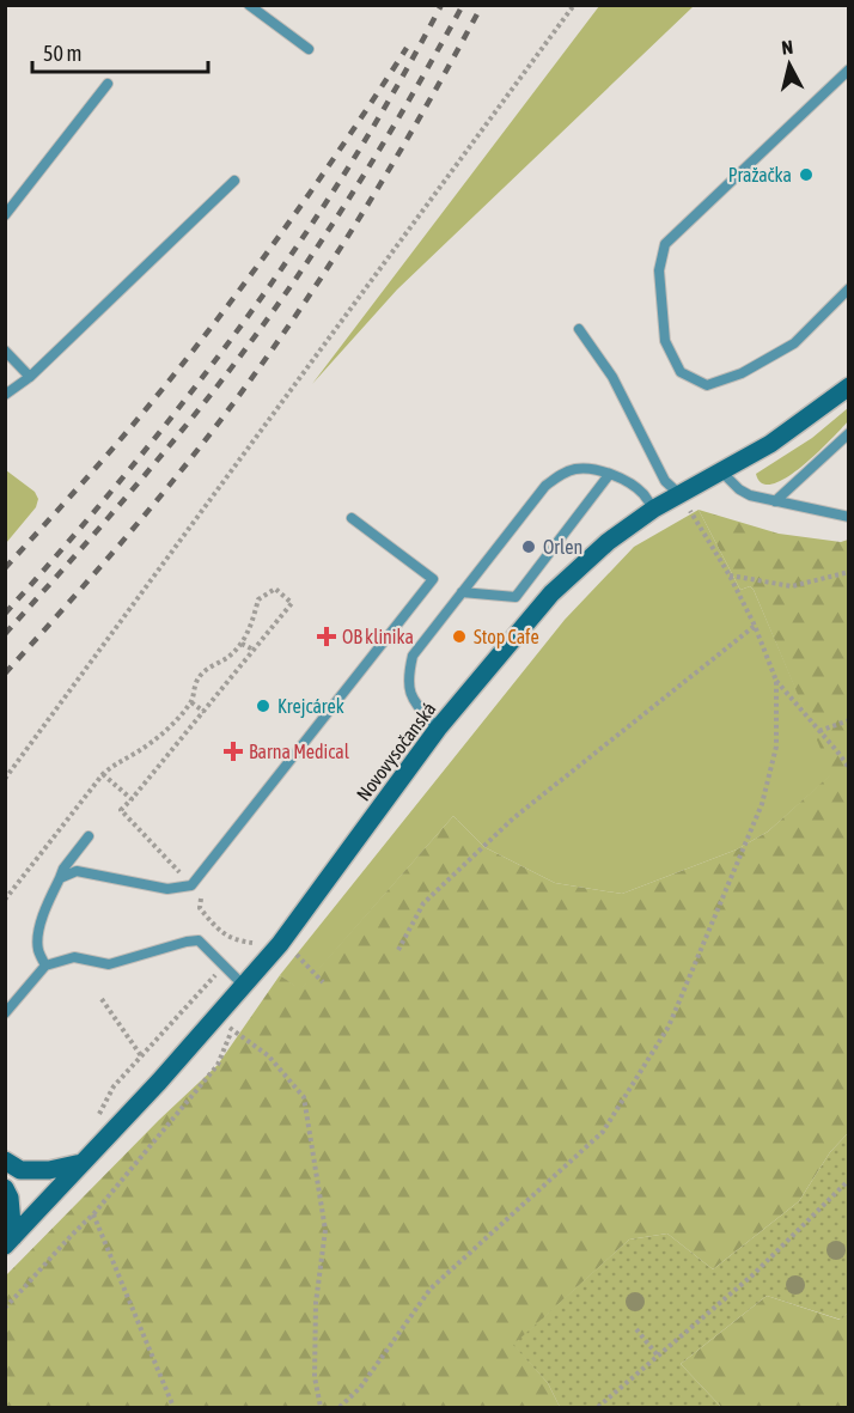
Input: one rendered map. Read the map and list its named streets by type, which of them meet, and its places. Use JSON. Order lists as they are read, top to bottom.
{
  "streets": {
    "main road": ["Novovysočanská"]
  },
  "places": {
    "other": [
      "Pražačka",
      "Orlen",
      "Stop Cafe",
      "Krejcárek"
    ],
    "health": ["OB klinika", "Barna Medical"]
  },
  "scale_bar": "50 m",
  "north": "top"
}
